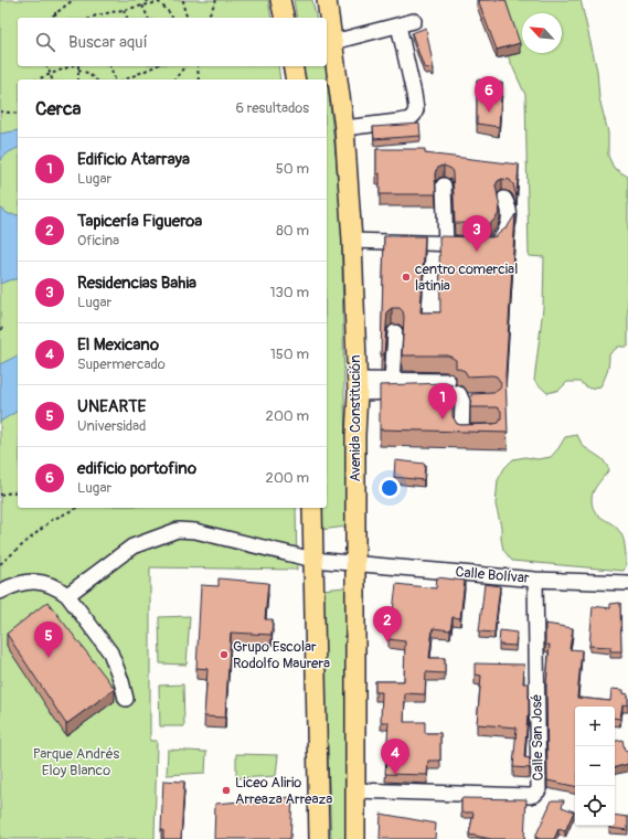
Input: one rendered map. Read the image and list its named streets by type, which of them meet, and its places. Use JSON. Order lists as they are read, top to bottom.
{
  "streets": {
    "main road": ["Avenida Constitución"],
    "street": ["Calle Bolívar", "Calle San José"]
  },
  "crossings": [
    ["Avenida Constitución", "Calle Bolívar"],
    ["Avenida Constitución", "Calle San José"],
    ["Calle Bolívar", "Calle San José"]
  ],
  "parks": ["Parque Andrés Eloy Blanco"],
  "places": ["centro comercial latinia", "Grupo Escolar Rodolfo Maurera", "Liceo Alirio Arreaza Arreaza"],
  "north": "top left",
  "page": {
    "search": "Buscar aquí",
    "pins": [
      "6",
      "3",
      "1",
      "2",
      "5",
      "4"
    ],
    "heading": ["Cerca", "6 resultados"],
    "list": [
      {
        "mark": "1",
        "name": "Edificio Atarraya",
        "note": "Lugar",
        "value": "50 m"
      },
      {
        "mark": "2",
        "name": "Tapicería Figueroa",
        "note": "Oficina",
        "value": "80 m"
      },
      {
        "mark": "3",
        "name": "Residencias Bahia",
        "note": "Lugar",
        "value": "130 m"
      },
      {
        "mark": "4",
        "name": "El Mexicano",
        "note": "Supermercado",
        "value": "150 m"
      },
      {
        "mark": "5",
        "name": "UNEARTE",
        "note": "Universidad",
        "value": "200 m"
      },
      {
        "mark": "6",
        "name": "edificio portofino",
        "note": "Lugar",
        "value": "200 m"
      }
    ],
    "map_buttons": ["+", "−"]
  }
}
